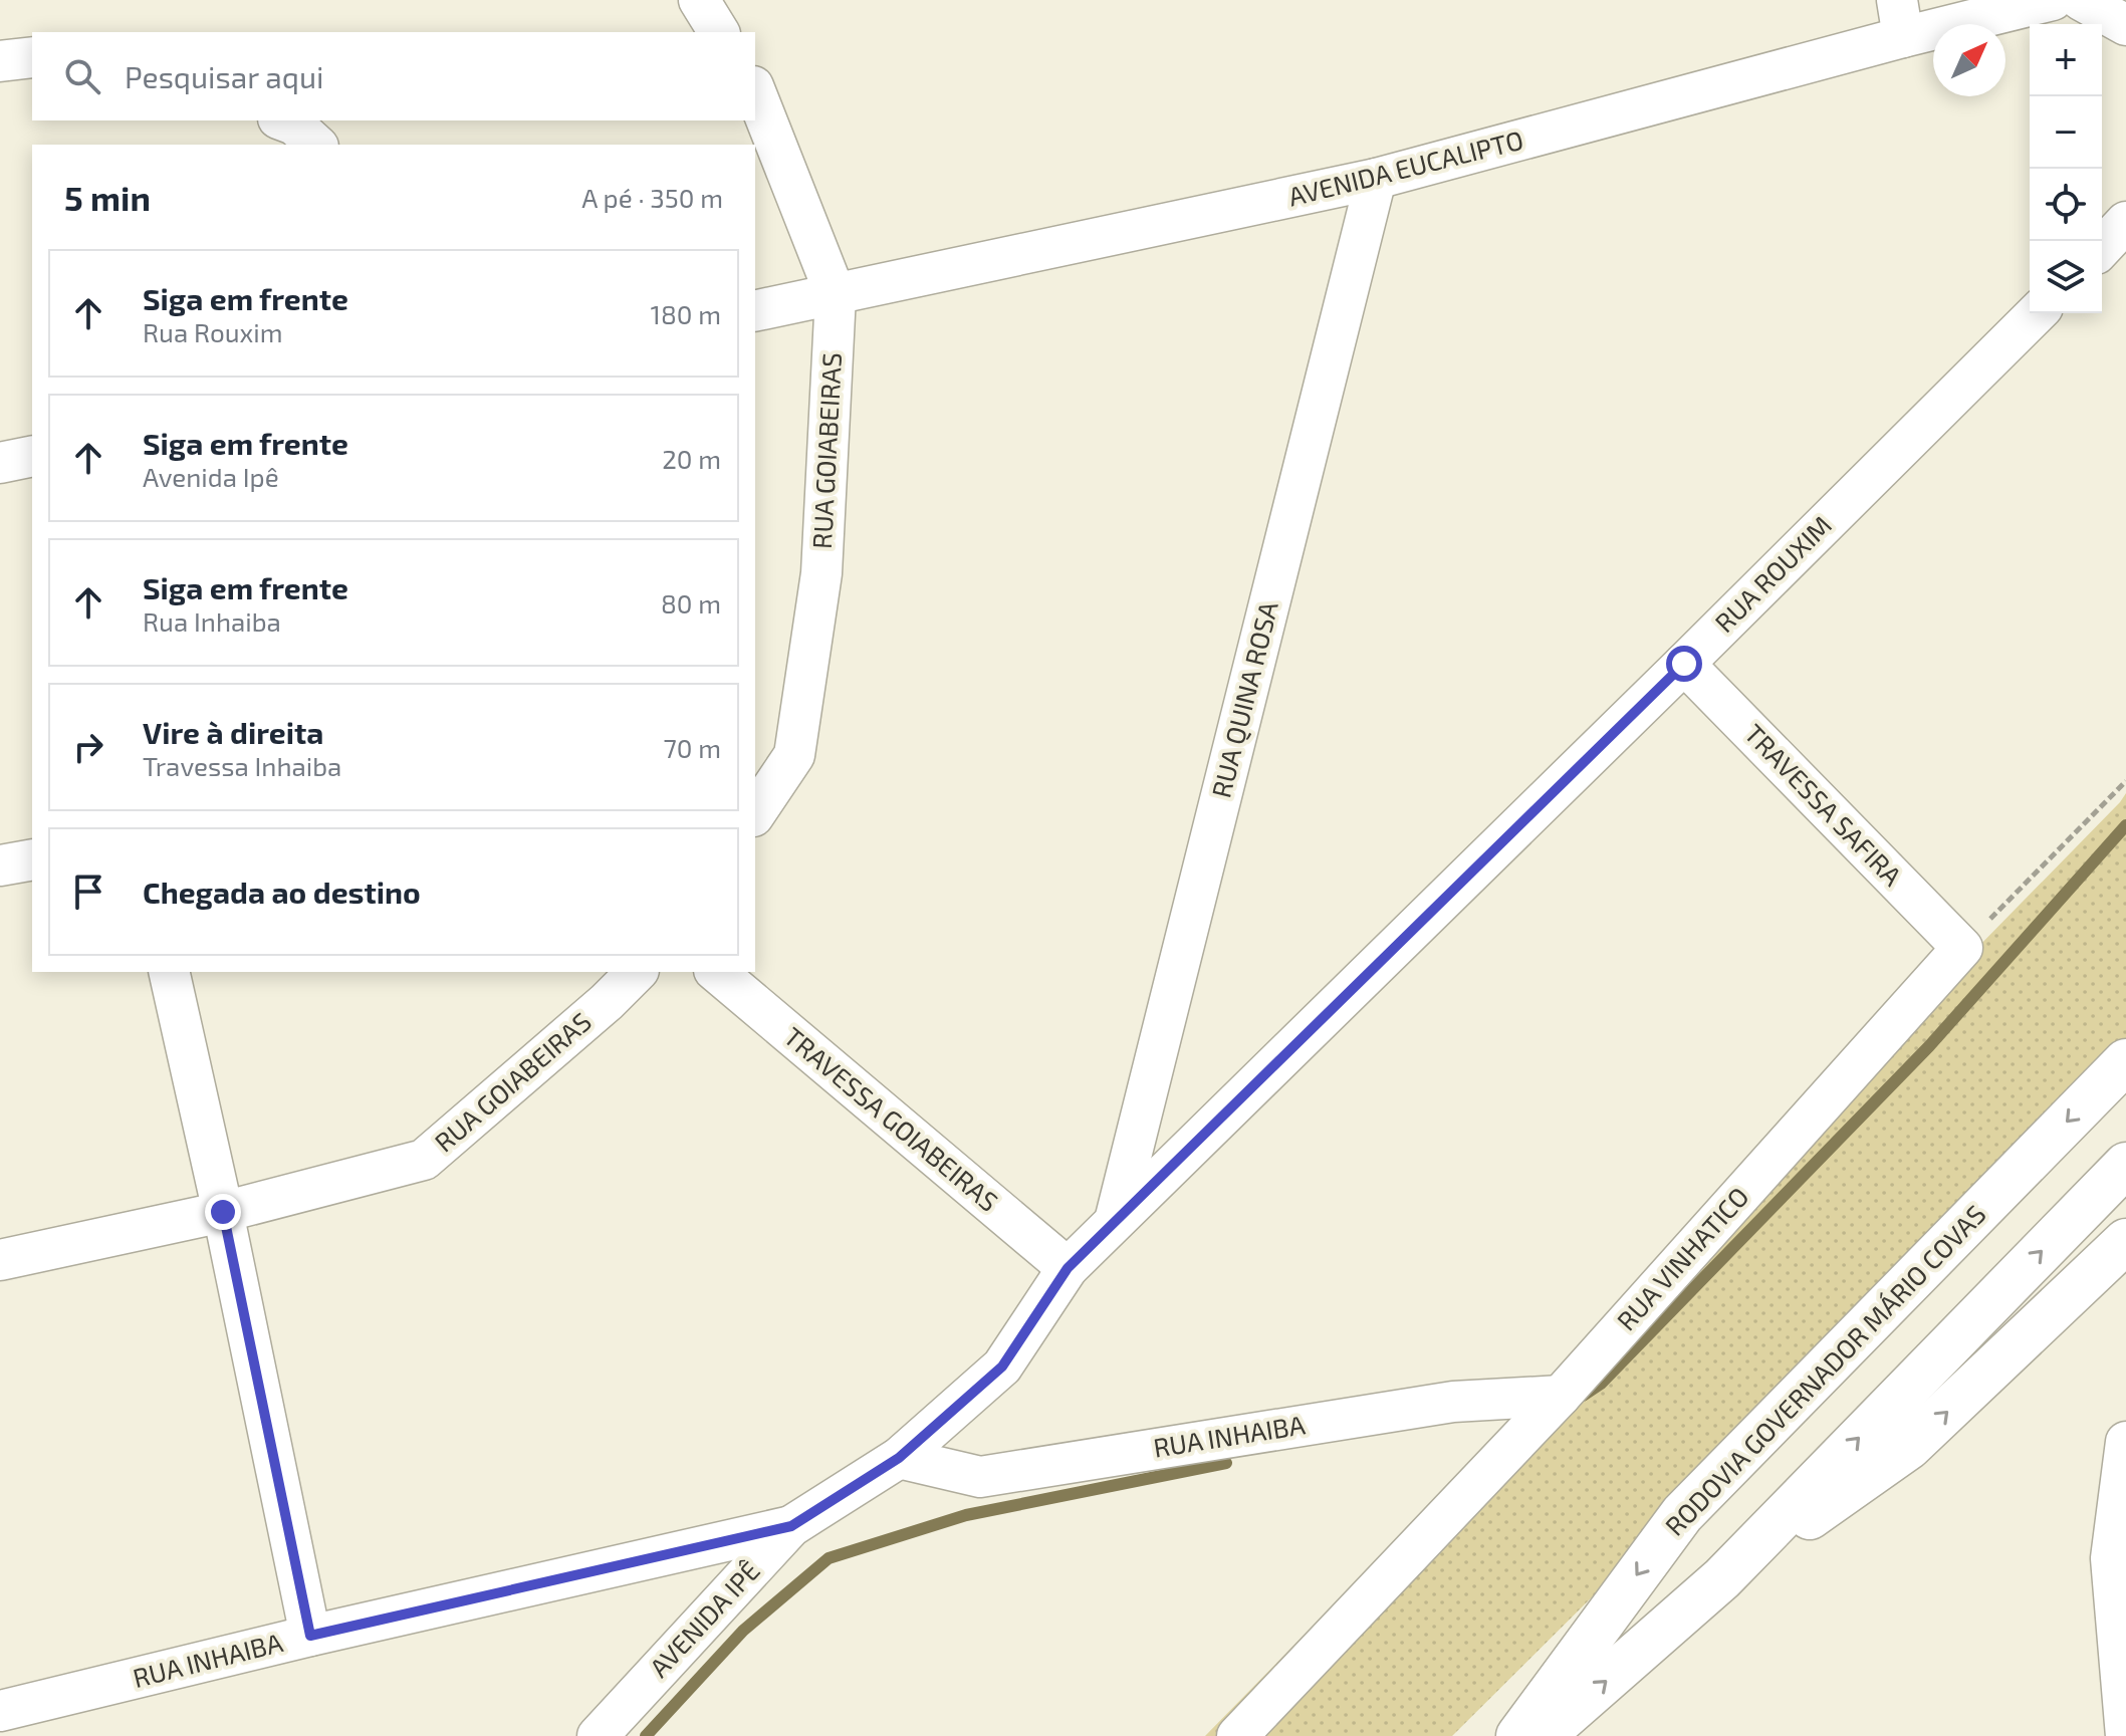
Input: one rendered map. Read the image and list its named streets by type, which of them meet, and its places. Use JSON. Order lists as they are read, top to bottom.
{
  "streets": {
    "main road": ["RODOVIA GOVERNADOR MÁRIO COVAS"],
    "street": [
      "AVENIDA EUCALIPTO",
      "RUA GOIABEIRAS",
      "RUA ROUXIM",
      "RUA QUINA ROSA",
      "TRAVESSA SAFIRA",
      "TRAVESSA GOIABEIRAS",
      "RUA VINHATICO",
      "RUA INHAIBA",
      "AVENIDA IPÊ"
    ]
  },
  "crossings": [
    ["AVENIDA EUCALIPTO", "RUA GOIABEIRAS"],
    ["AVENIDA EUCALIPTO", "RUA QUINA ROSA"],
    ["RUA ROUXIM", "RUA QUINA ROSA"],
    ["RUA ROUXIM", "TRAVESSA SAFIRA"],
    ["RUA ROUXIM", "TRAVESSA GOIABEIRAS"],
    ["RUA ROUXIM", "RUA INHAIBA"],
    ["RUA ROUXIM", "AVENIDA IPÊ"],
    ["TRAVESSA SAFIRA", "RUA VINHATICO"],
    ["RUA VINHATICO", "RUA INHAIBA"],
    ["RUA INHAIBA", "AVENIDA IPÊ"]
  ],
  "north": "top right",
  "page": {
    "map_buttons": ["+", "−"],
    "search": "Pesquisar aqui",
    "heading": ["5 min", "A pé · 350 m"],
    "list": [
      ["Siga em frente", "Rua Rouxim", "180 m"],
      ["Siga em frente", "Avenida Ipê", "20 m"],
      ["Siga em frente", "Rua Inhaiba", "80 m"],
      ["Vire à direita", "Travessa Inhaiba", "70 m"],
      "Chegada ao destino"
    ]
  }
}
